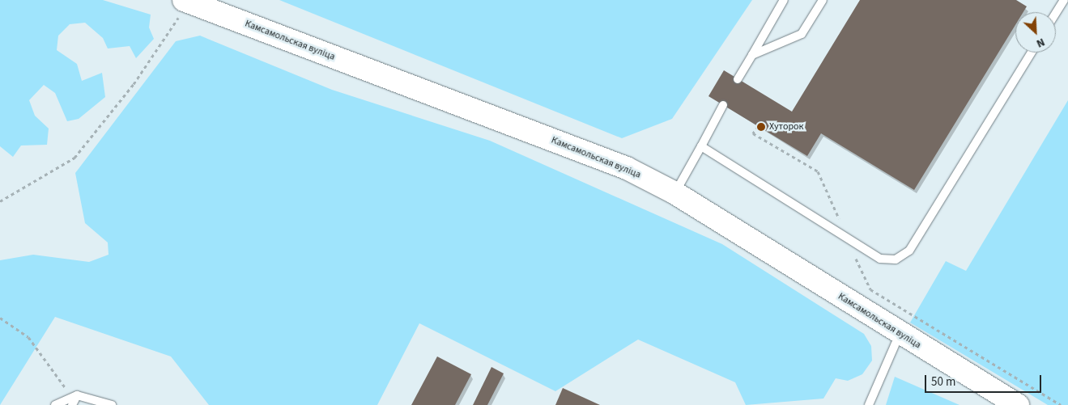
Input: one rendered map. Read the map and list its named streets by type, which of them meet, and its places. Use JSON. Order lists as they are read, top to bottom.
{
  "streets": {
    "main road": ["Камсамольская вуліца"]
  },
  "places": ["Хуторок"],
  "scale_bar": "50 m",
  "north": "bottom right"
}
